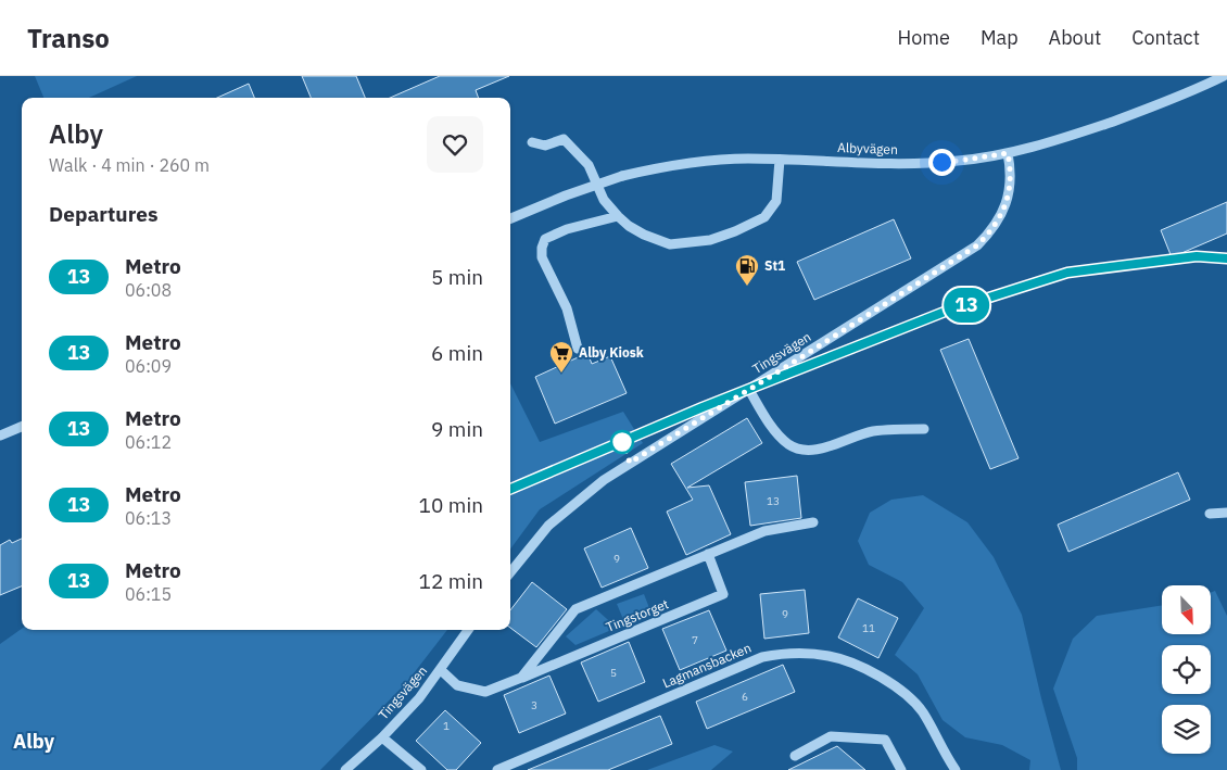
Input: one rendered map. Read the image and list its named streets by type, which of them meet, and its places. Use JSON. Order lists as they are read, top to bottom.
{
  "streets": {
    "street": [
      "Albyvägen",
      "Tingsvägen",
      "Tingstorget",
      "Lagmansbacken"
    ]
  },
  "crossings": [
    ["Albyvägen", "Tingsvägen"],
    ["Tingsvägen", "Tingstorget"]
  ],
  "districts": ["Alby"],
  "places": {
    "fuel station": ["St1"],
    "supermarket": ["Alby Kiosk"]
  },
  "lines": ["metro line 13"],
  "house_numbers": [
    "13",
    "9",
    "9",
    "11",
    "7",
    "5",
    "6",
    "3",
    "1"
  ],
  "north": "bottom right",
  "page": {
    "header": "Transo",
    "nav": [
      "Home",
      "Map",
      "About",
      "Contact"
    ],
    "on_map": "13",
    "heading": [
      ["Alby", "Walk · 4 min · 260 m"],
      "Departures"
    ],
    "list": [
      {
        "mark": "13",
        "name": "Metro",
        "note": "06:08",
        "value": "5 min"
      },
      {
        "mark": "13",
        "name": "Metro",
        "note": "06:09",
        "value": "6 min"
      },
      {
        "mark": "13",
        "name": "Metro",
        "note": "06:12",
        "value": "9 min"
      },
      {
        "mark": "13",
        "name": "Metro",
        "note": "06:13",
        "value": "10 min"
      },
      {
        "mark": "13",
        "name": "Metro",
        "note": "06:15",
        "value": "12 min"
      }
    ]
  }
}
